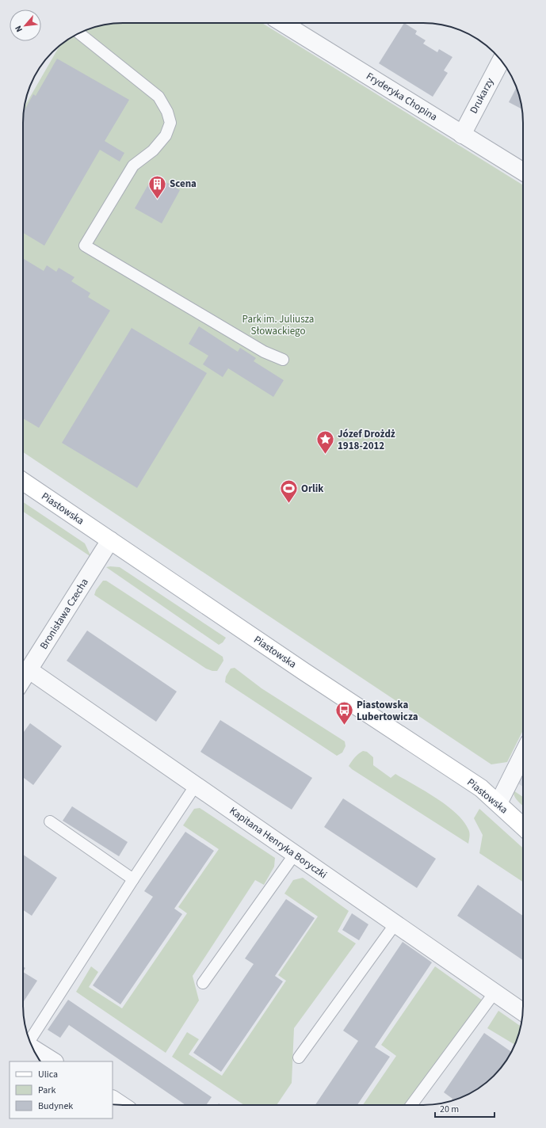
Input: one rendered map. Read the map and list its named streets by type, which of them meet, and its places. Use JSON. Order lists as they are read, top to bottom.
{
  "streets": {
    "street": [
      "Drukarzy",
      "Fryderyka Chopina",
      "Piastowska",
      "Bronisława Czecha",
      "Kapitana Henryka Boryczki"
    ]
  },
  "crossings": [
    ["Drukarzy", "Fryderyka Chopina"],
    ["Piastowska", "Bronisława Czecha"],
    ["Bronisława Czecha", "Kapitana Henryka Boryczki"]
  ],
  "parks": ["Park im. Juliusza Słowackiego"],
  "places": {
    "building": ["Scena"],
    "place": ["Józef Drożdż 1918-2012"],
    "sports": ["Orlik"],
    "bus stop": ["Piastowska Lubertowicza"]
  },
  "legend": ["Ulica", "Park", "Budynek"],
  "scale_bar": "20 m",
  "north": "bottom left"
}
